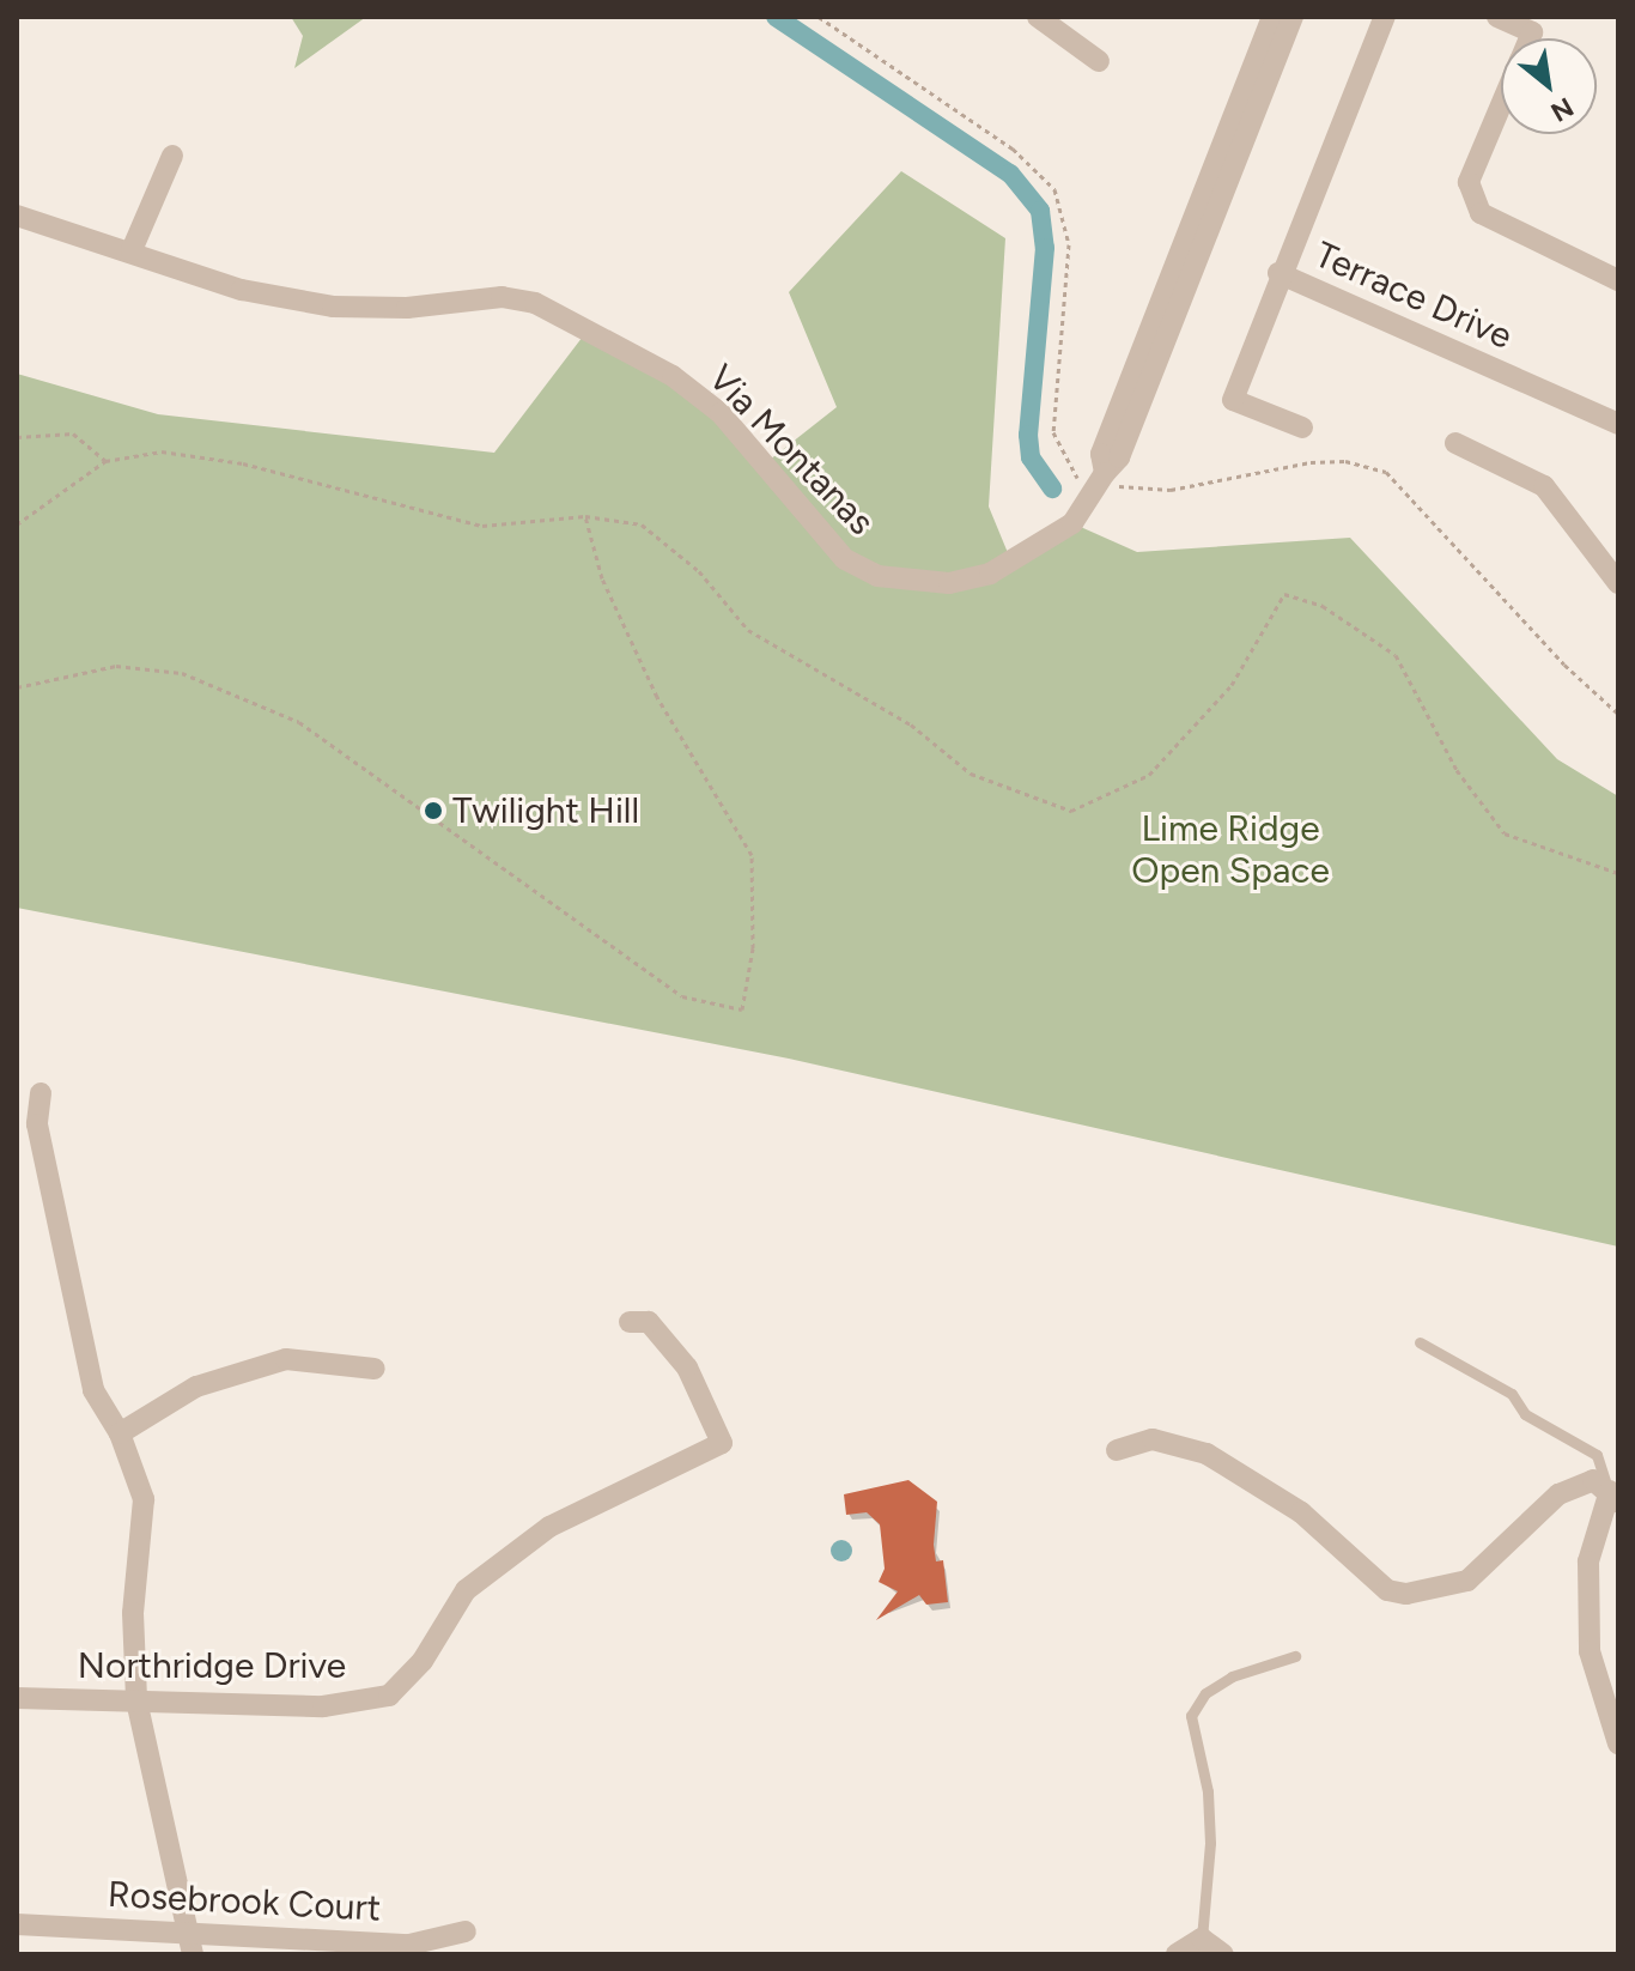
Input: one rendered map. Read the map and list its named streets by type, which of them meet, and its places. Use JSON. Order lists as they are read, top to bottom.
{
  "streets": {
    "street": [
      "Terrace Drive",
      "Via Montanas",
      "Northridge Drive",
      "Rosebrook Court"
    ]
  },
  "parks": ["Lime Ridge Open Space"],
  "places": ["Twilight Hill"],
  "north": "bottom right"
}
